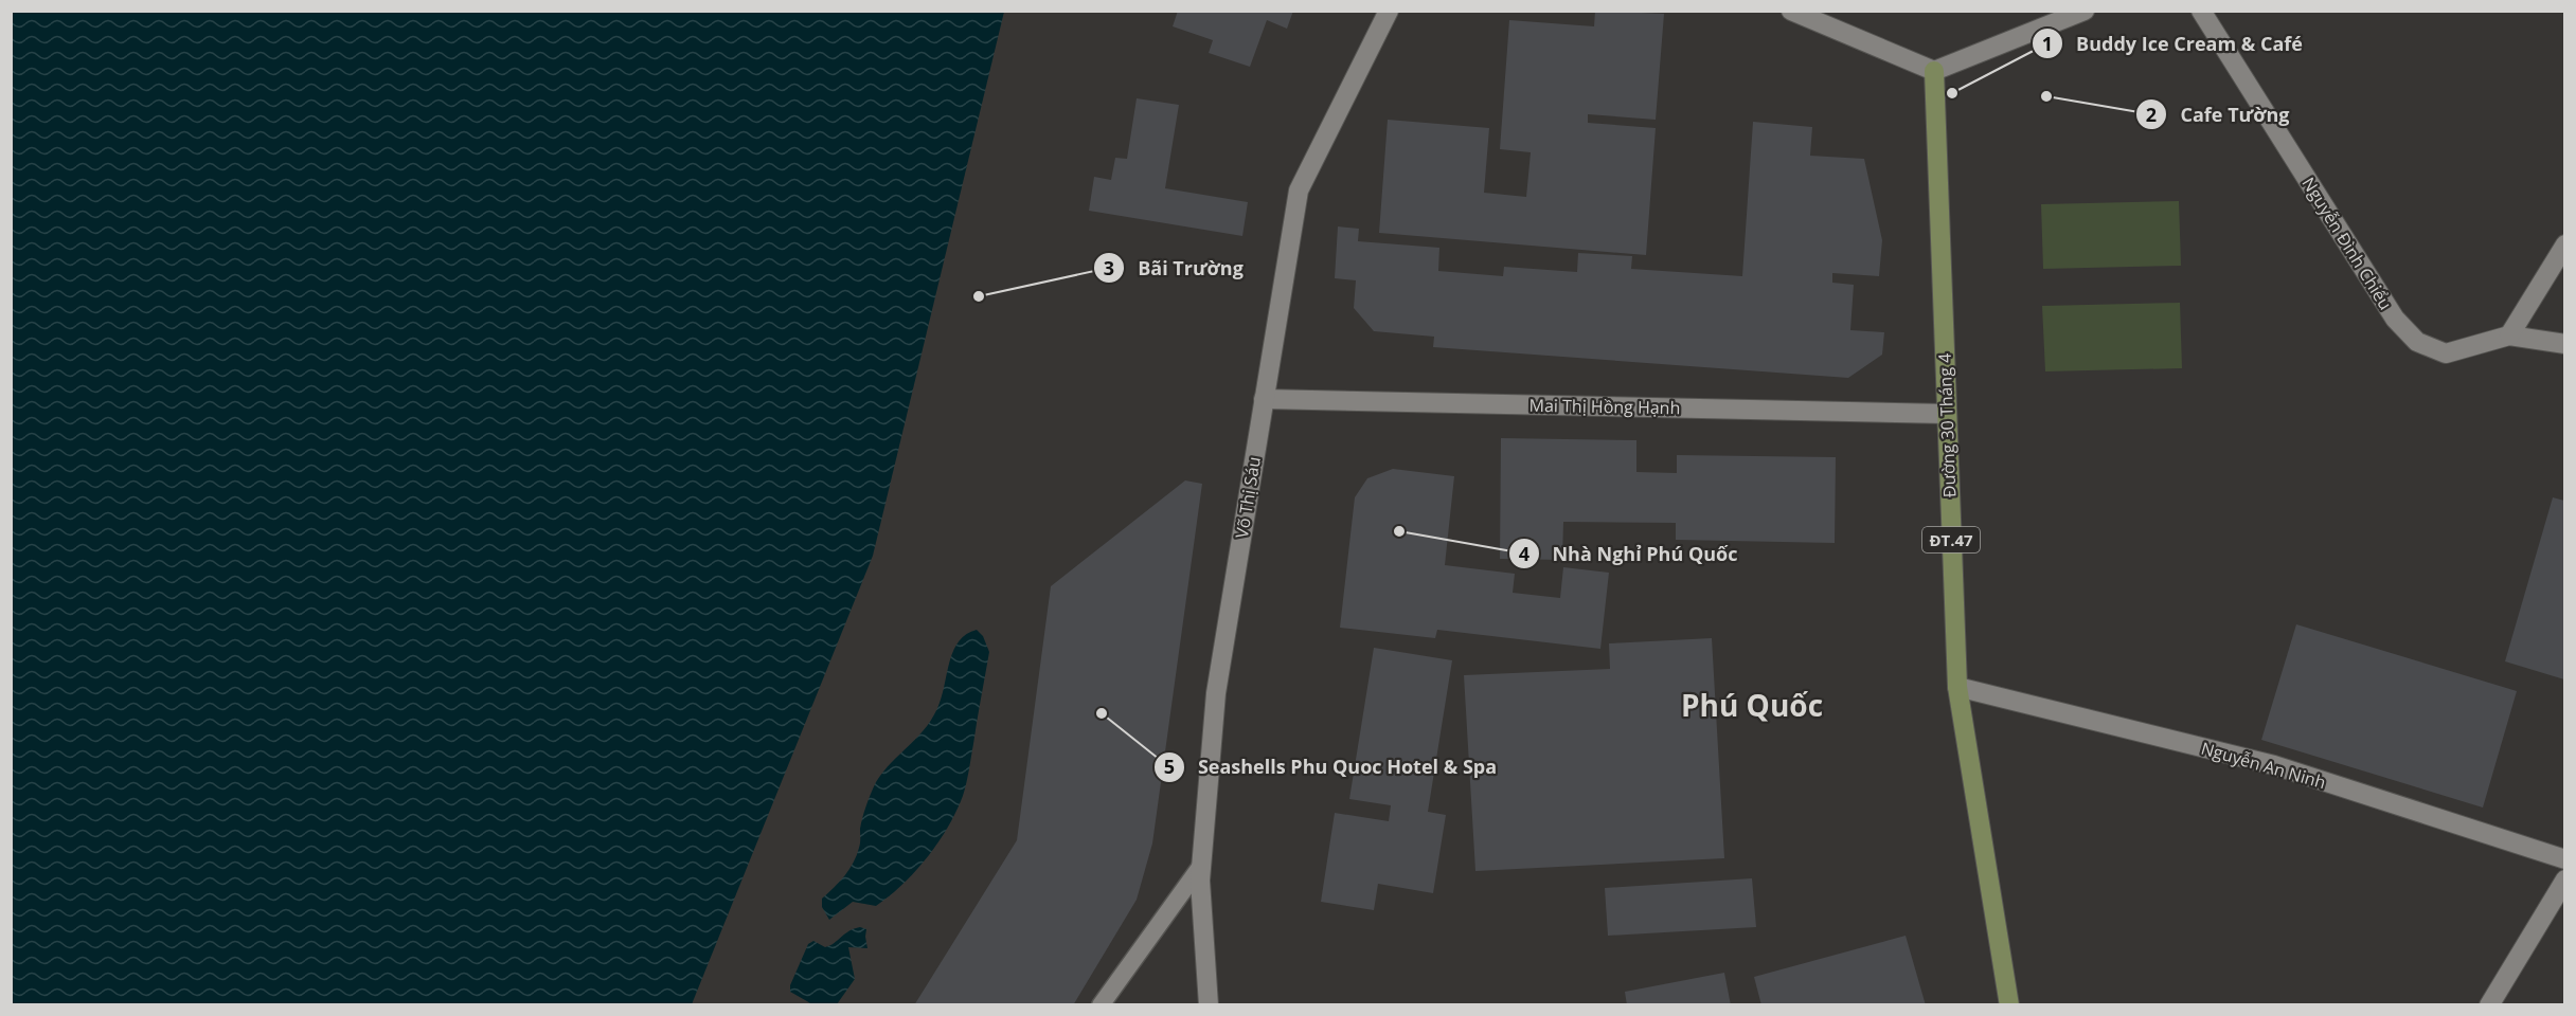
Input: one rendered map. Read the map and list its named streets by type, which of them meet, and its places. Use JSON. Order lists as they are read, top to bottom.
{
  "streets": {
    "main road": ["Đường 30 Tháng 4", "ĐT.47"],
    "street": [
      "Nguyễn Đình Chiểu",
      "Mai Thị Hồng Hạnh",
      "Võ Thị Sáu",
      "Nguyễn An Ninh"
    ]
  },
  "crossings": [
    ["Mai Thị Hồng Hạnh", "Đường 30 Tháng 4"],
    ["Mai Thị Hồng Hạnh", "Võ Thị Sáu"],
    ["Đường 30 Tháng 4", "Nguyễn An Ninh"]
  ],
  "districts": ["Phú Quốc"],
  "places": [
    "Buddy Ice Cream & Café",
    "Cafe Tường",
    "Bãi Trường",
    "Nhà Nghỉ Phú Quốc",
    "Seashells Phu Quoc Hotel & Spa"
  ]
}
